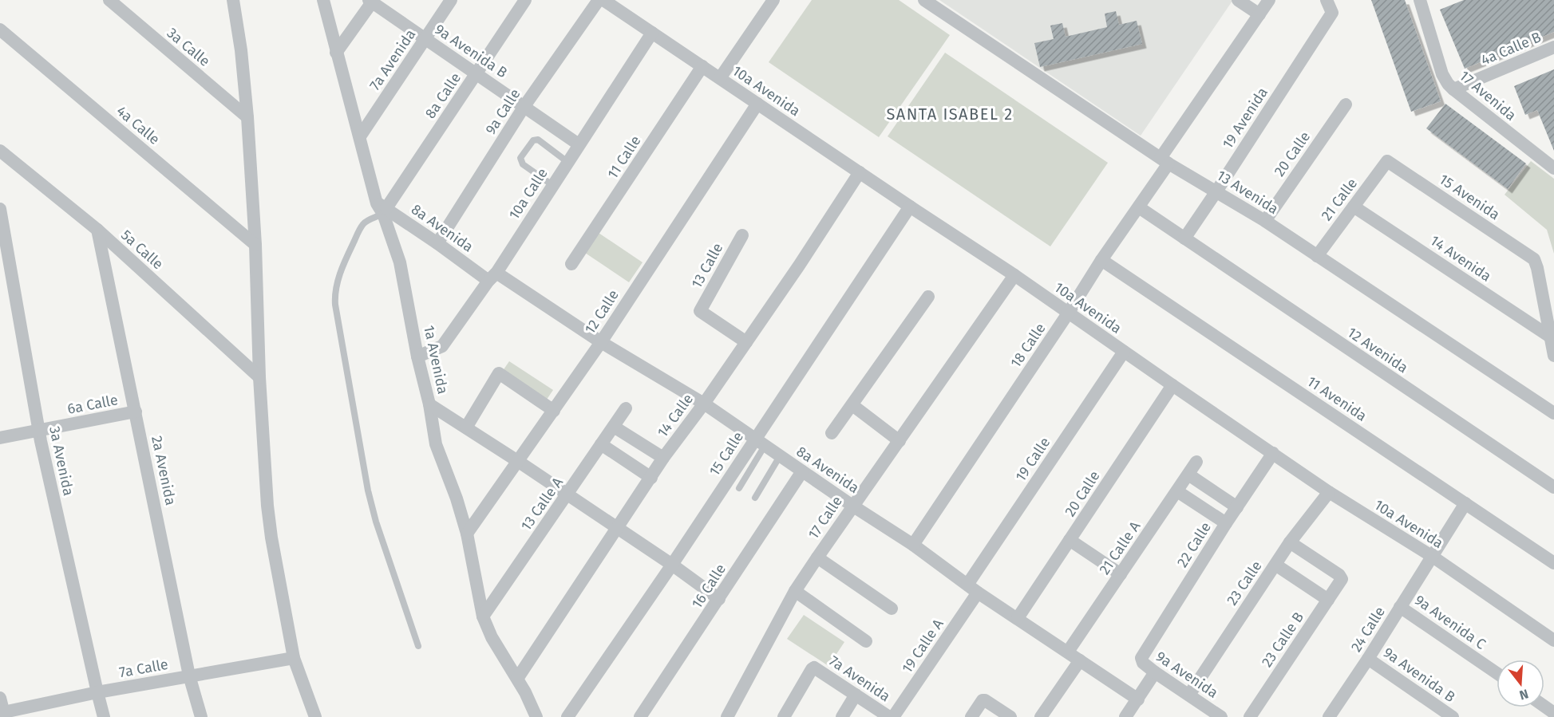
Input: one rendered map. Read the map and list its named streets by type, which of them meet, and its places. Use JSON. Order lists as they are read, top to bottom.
{
  "streets": {
    "street": [
      "3a Calle",
      "4a Calle B",
      "9a Avenida B",
      "7a Avenida",
      "10a Avenida",
      "8a Calle",
      "17 Avenida",
      "9a Calle",
      "19 Avenida",
      "4a Calle",
      "20 Calle",
      "11 Calle",
      "13 Avenida",
      "10a Calle",
      "15 Avenida",
      "21 Calle",
      "8a Avenida",
      "5a Calle",
      "14 Avenida",
      "13 Calle",
      "12 Calle",
      "18 Calle",
      "12 Avenida",
      "1a Avenida",
      "11 Avenida",
      "6a Calle",
      "14 Calle",
      "15 Calle",
      "19 Calle",
      "3a Avenida",
      "2a Avenida",
      "13 Calle A",
      "17 Calle",
      "22 Calle",
      "21 Calle A",
      "23 Calle",
      "16 Calle",
      "9a Avenida C",
      "24 Calle",
      "23 Calle B",
      "19 Calle A",
      "7a Calle",
      "9a Avenida"
    ]
  },
  "crossings": [
    ["4a Calle B", "17 Avenida"],
    ["9a Avenida B", "7a Avenida"],
    ["9a Avenida B", "8a Calle"],
    ["9a Avenida B", "9a Calle"],
    ["9a Avenida B", "10a Calle"],
    ["9a Avenida B", "24 Calle"],
    ["7a Avenida", "1a Avenida"],
    ["10a Avenida", "20 Calle"],
    ["10a Avenida", "11 Calle"],
    ["10a Avenida", "10a Calle"],
    ["10a Avenida", "12 Calle"],
    ["10a Avenida", "18 Calle"],
    ["10a Avenida", "14 Calle"],
    ["10a Avenida", "15 Calle"],
    ["10a Avenida", "19 Calle"],
    ["10a Avenida", "17 Calle"],
    ["10a Avenida", "22 Calle"],
    ["10a Avenida", "23 Calle"],
    ["10a Avenida", "24 Calle"],
    ["8a Calle", "8a Avenida"],
    ["8a Calle", "1a Avenida"],
    ["9a Calle", "8a Avenida"],
    ["19 Avenida", "13 Avenida"],
    ["19 Avenida", "12 Avenida"],
    ["20 Calle", "13 Avenida"],
    ["20 Calle", "8a Avenida"],
    ["13 Avenida", "21 Calle"],
    ["13 Avenida", "18 Calle"],
    ["10a Calle", "8a Avenida"],
    ["10a Calle", "1a Avenida"],
    ["15 Avenida", "21 Calle"],
    ["15 Avenida", "14 Avenida"],
    ["21 Calle", "14 Avenida"],
    ["8a Avenida", "12 Calle"],
    ["8a Avenida", "18 Calle"],
    ["8a Avenida", "1a Avenida"],
    ["8a Avenida", "14 Calle"],
    ["8a Avenida", "15 Calle"],
    ["8a Avenida", "19 Calle"],
    ["8a Avenida", "17 Calle"],
    ["8a Avenida", "21 Calle A"],
    ["8a Avenida", "16 Calle"],
    ["8a Avenida", "19 Calle A"],
    ["5a Calle", "2a Avenida"],
    ["13 Calle", "14 Calle"],
    ["12 Calle", "1a Avenida"],
    ["18 Calle", "12 Avenida"],
    ["18 Calle", "11 Avenida"],
    ["1a Avenida", "14 Calle"],
    ["1a Avenida", "13 Calle A"],
    ["11 Avenida", "24 Calle"],
    ["6a Calle", "3a Avenida"],
    ["6a Calle", "2a Avenida"],
    ["19 Calle", "19 Calle A"],
    ["3a Avenida", "7a Calle"],
    ["2a Avenida", "7a Calle"],
    ["22 Calle", "9a Avenida"],
    ["23 Calle", "23 Calle B"],
    ["23 Calle", "9a Avenida"],
    ["9a Avenida C", "24 Calle"]
  ],
  "districts": ["SANTA ISABEL 2"],
  "north": "bottom"
}
